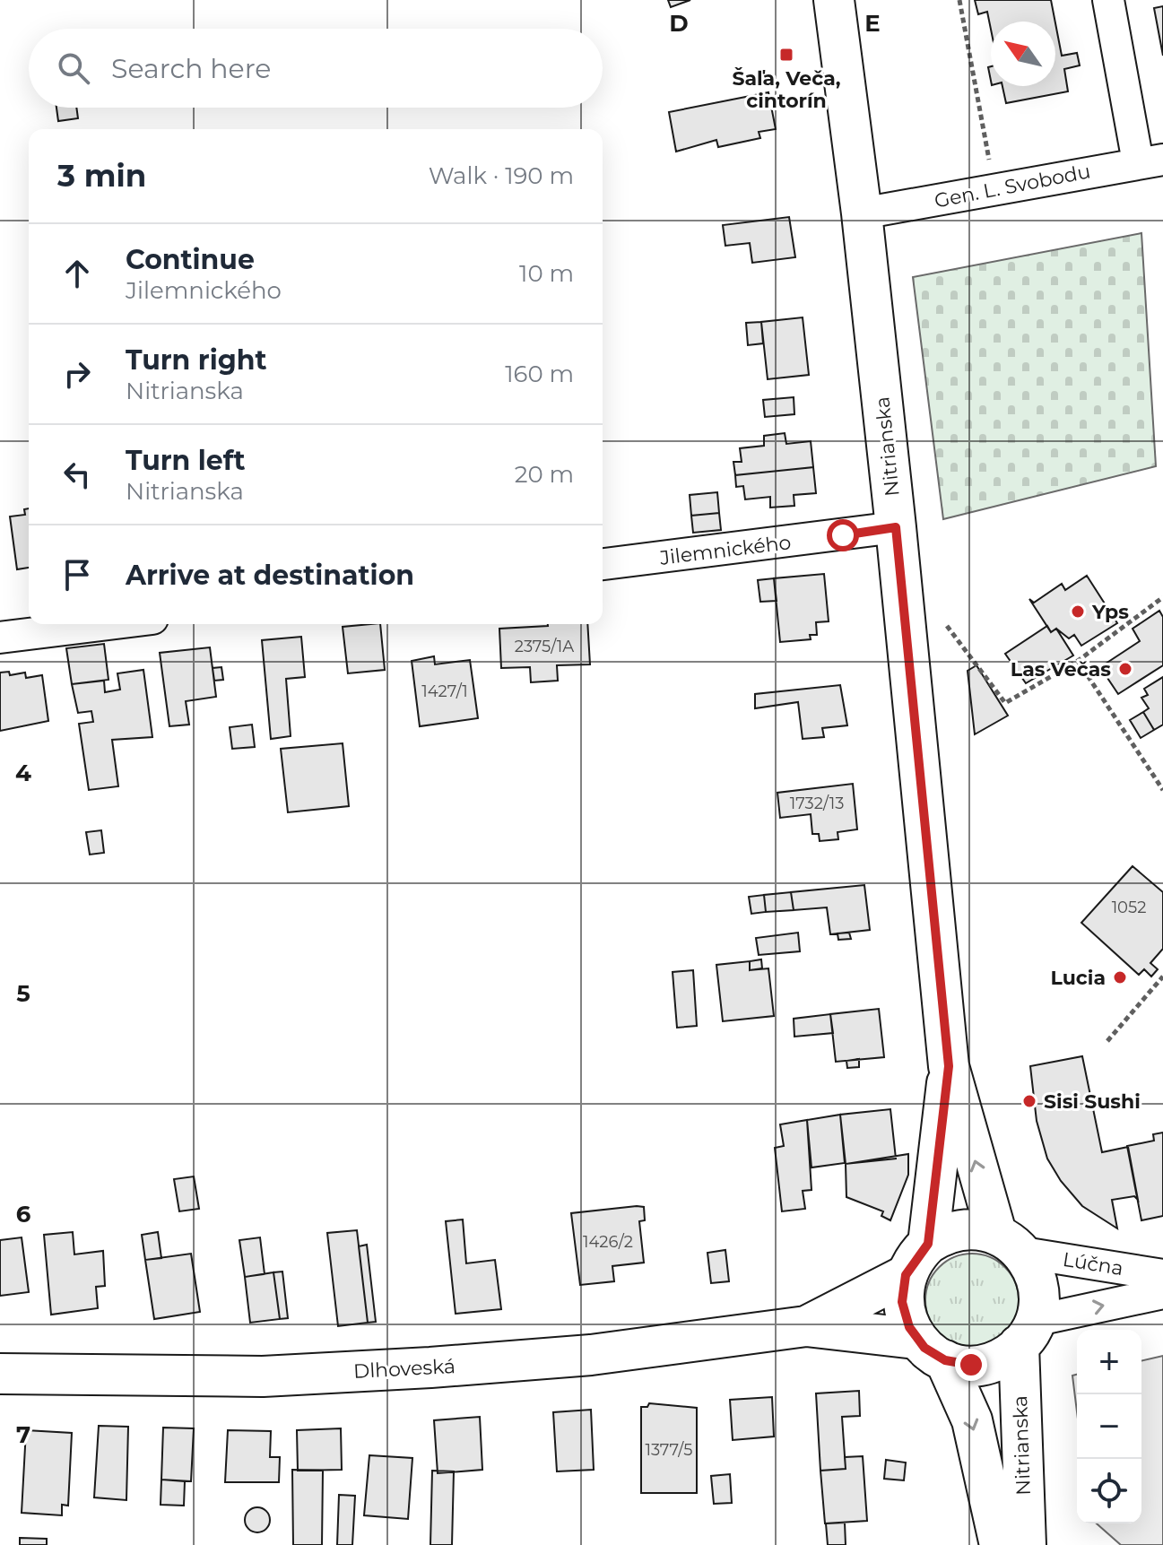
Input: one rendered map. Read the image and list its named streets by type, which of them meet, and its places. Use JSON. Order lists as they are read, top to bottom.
{
  "streets": {
    "main road": ["Nitrianska", "Dlhoveská"],
    "street": ["Gen. L. Svobodu", "Jilemnického", "Lúčna"]
  },
  "crossings": [
    ["Gen. L. Svobodu", "Nitrianska"],
    ["Nitrianska", "Jilemnického"],
    ["Nitrianska", "Lúčna"],
    ["Nitrianska", "Dlhoveská"],
    ["Lúčna", "Dlhoveská"]
  ],
  "one_way": ["Lúčna"],
  "places": {
    "transit": ["Šaľa, Veča, cintorín"],
    "other": [
      "Yps",
      "Las Večas",
      "Lucia",
      "Sisi Sushi"
    ]
  },
  "house_numbers": [
    "2375/1A",
    "1427/1",
    "1732/13",
    "1052",
    "1426/2",
    "1377/5"
  ],
  "north": "top left",
  "page": {
    "search": "Search here",
    "heading": ["3 min", "Walk · 190 m"],
    "list": [
      ["Continue", "Jilemnického", "10 m"],
      ["Turn right", "Nitrianska", "160 m"],
      ["Turn left", "Nitrianska", "20 m"],
      "Arrive at destination"
    ],
    "map_buttons": ["+", "−"]
  },
  "grid": {
    "columns": ["D", "E"],
    "rows": [
      "4",
      "5",
      "6",
      "7"
    ]
  }
}
